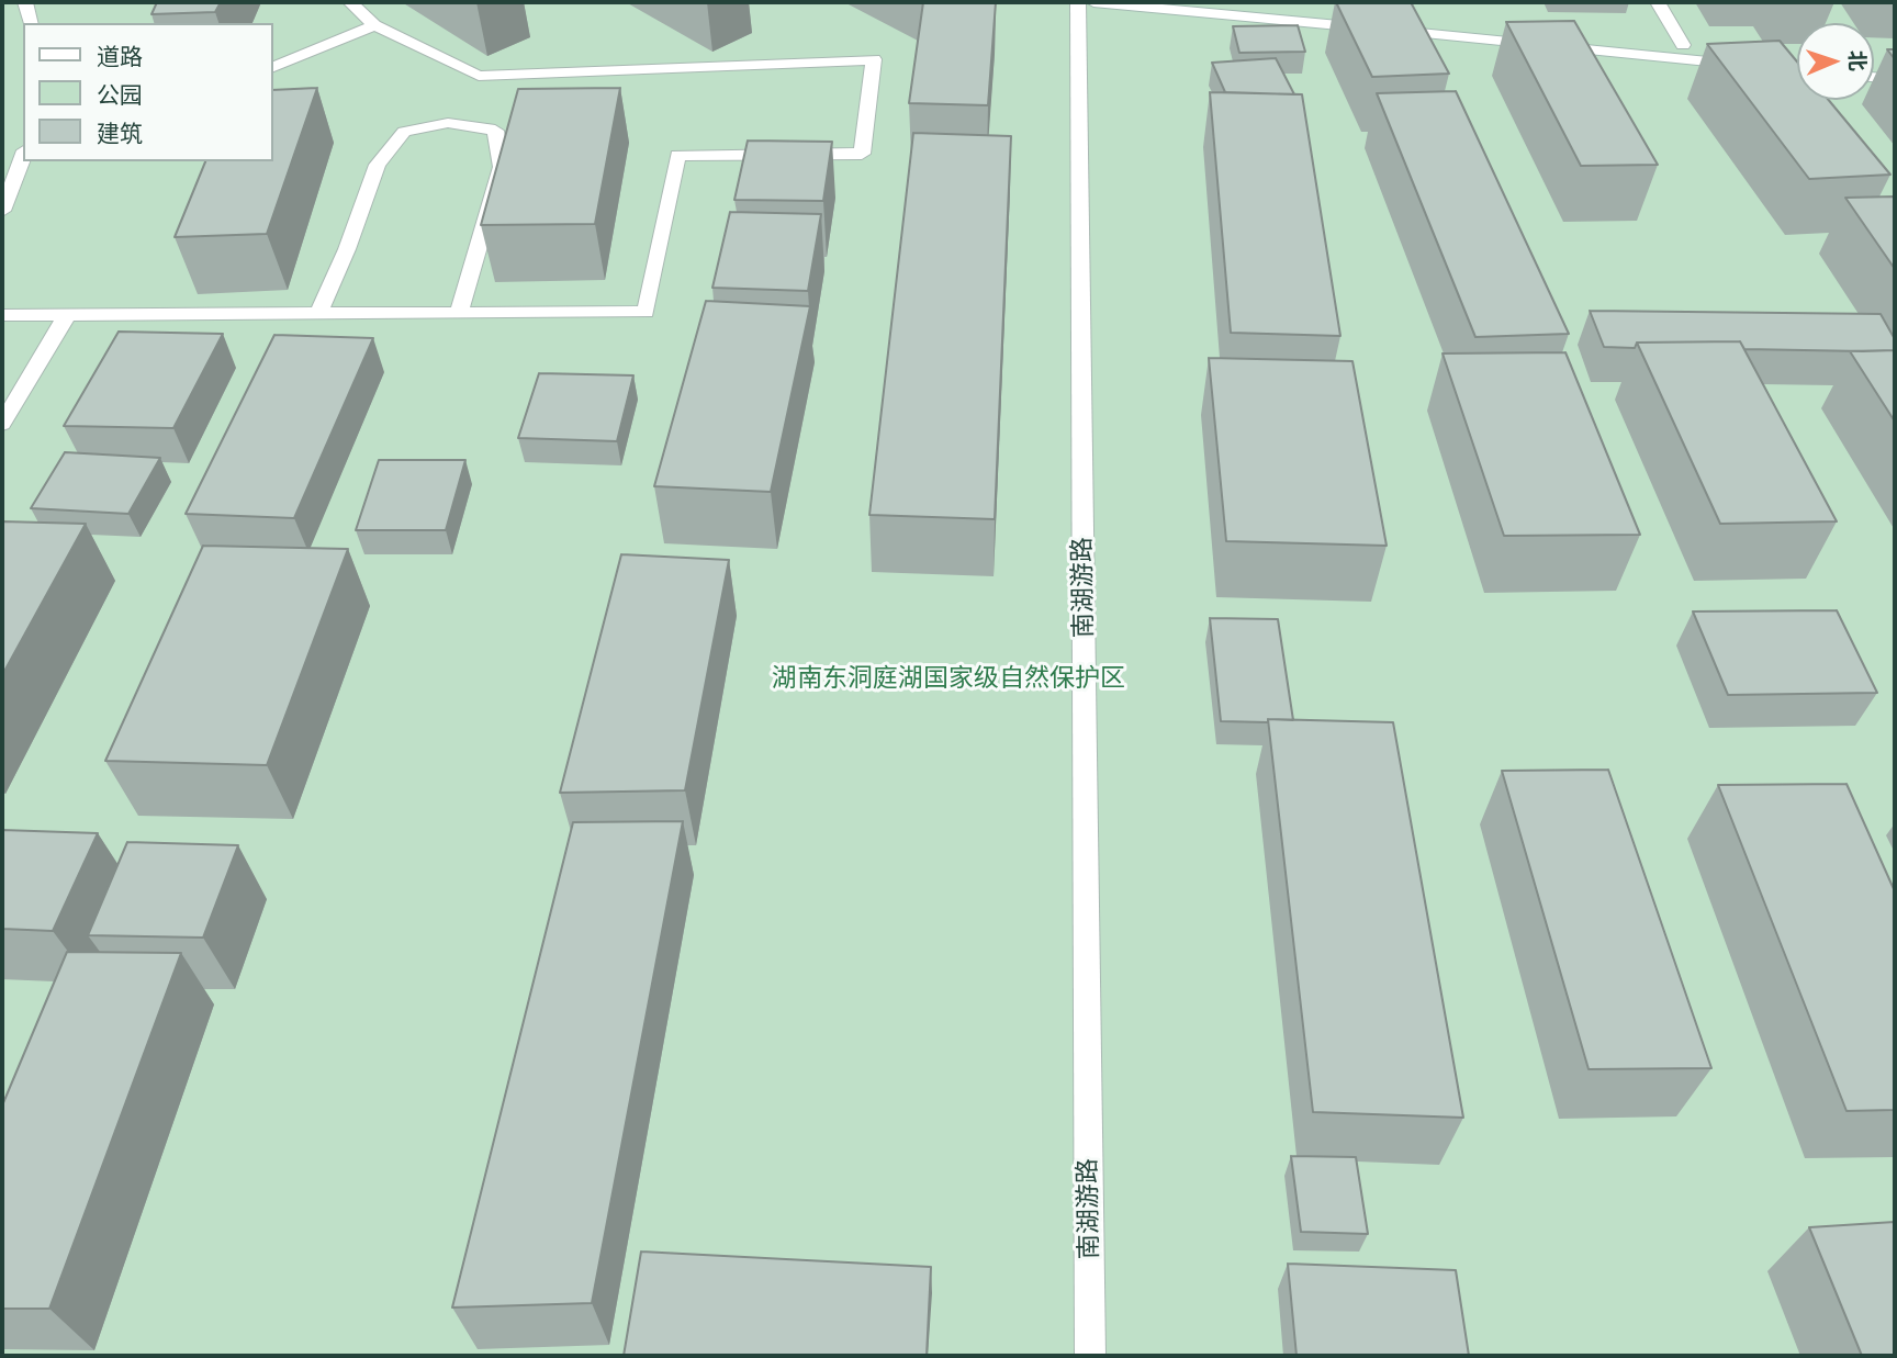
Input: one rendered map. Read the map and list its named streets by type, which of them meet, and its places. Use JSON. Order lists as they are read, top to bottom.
{
  "streets": {
    "street": ["南湖游路"]
  },
  "parks": ["湖南东洞庭湖国家级自然保护区"],
  "legend": ["道路", "公园", "建筑"],
  "north": "right"
}
